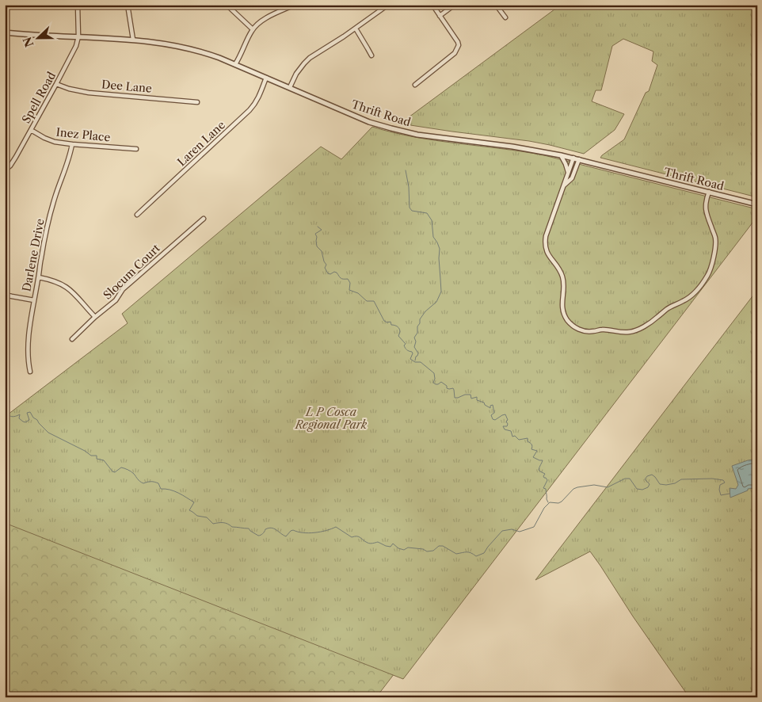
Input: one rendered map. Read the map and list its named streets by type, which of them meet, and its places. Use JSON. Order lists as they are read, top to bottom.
{
  "streets": {
    "street": [
      "Dee Lane",
      "Spell Road",
      "Thrift Road",
      "Inez Place",
      "Laren Lane",
      "Darlene Drive",
      "Slocum Court"
    ]
  },
  "crossings": [
    ["Dee Lane", "Spell Road"],
    ["Spell Road", "Thrift Road"],
    ["Spell Road", "Inez Place"],
    ["Thrift Road", "Laren Lane"],
    ["Inez Place", "Darlene Drive"]
  ],
  "parks": ["L P Cosca Regional Park"],
  "north": "left"
}
